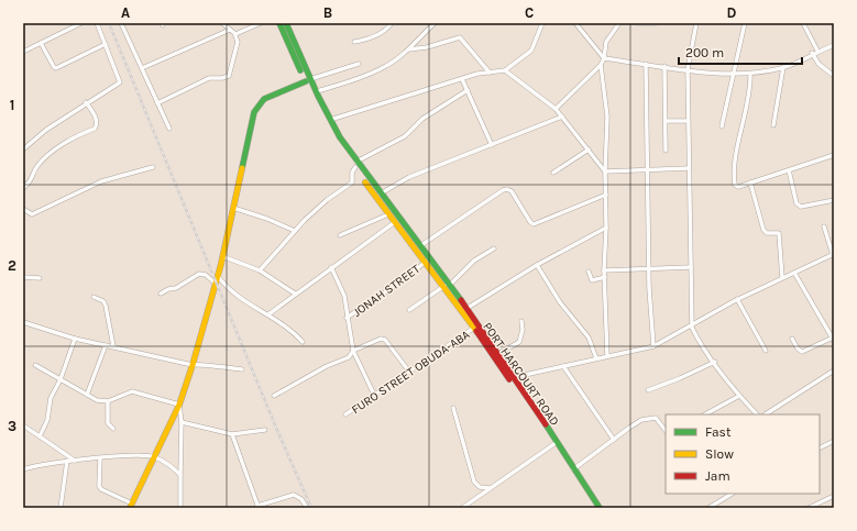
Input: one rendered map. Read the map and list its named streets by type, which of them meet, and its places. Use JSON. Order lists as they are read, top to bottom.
{
  "streets": {
    "main road": ["PORT HARCOURT ROAD"],
    "street": ["JONAH STREET", "FURO STREET OBUDA-ABA"]
  },
  "crossings": [
    ["JONAH STREET", "PORT HARCOURT ROAD"],
    ["FURO STREET OBUDA-ABA", "PORT HARCOURT ROAD"]
  ],
  "legend": ["Fast", "Slow", "Jam"],
  "scale_bar": "200 m",
  "grid": {
    "columns": [
      "A",
      "B",
      "C",
      "D"
    ],
    "rows": ["1", "2", "3"]
  }
}
